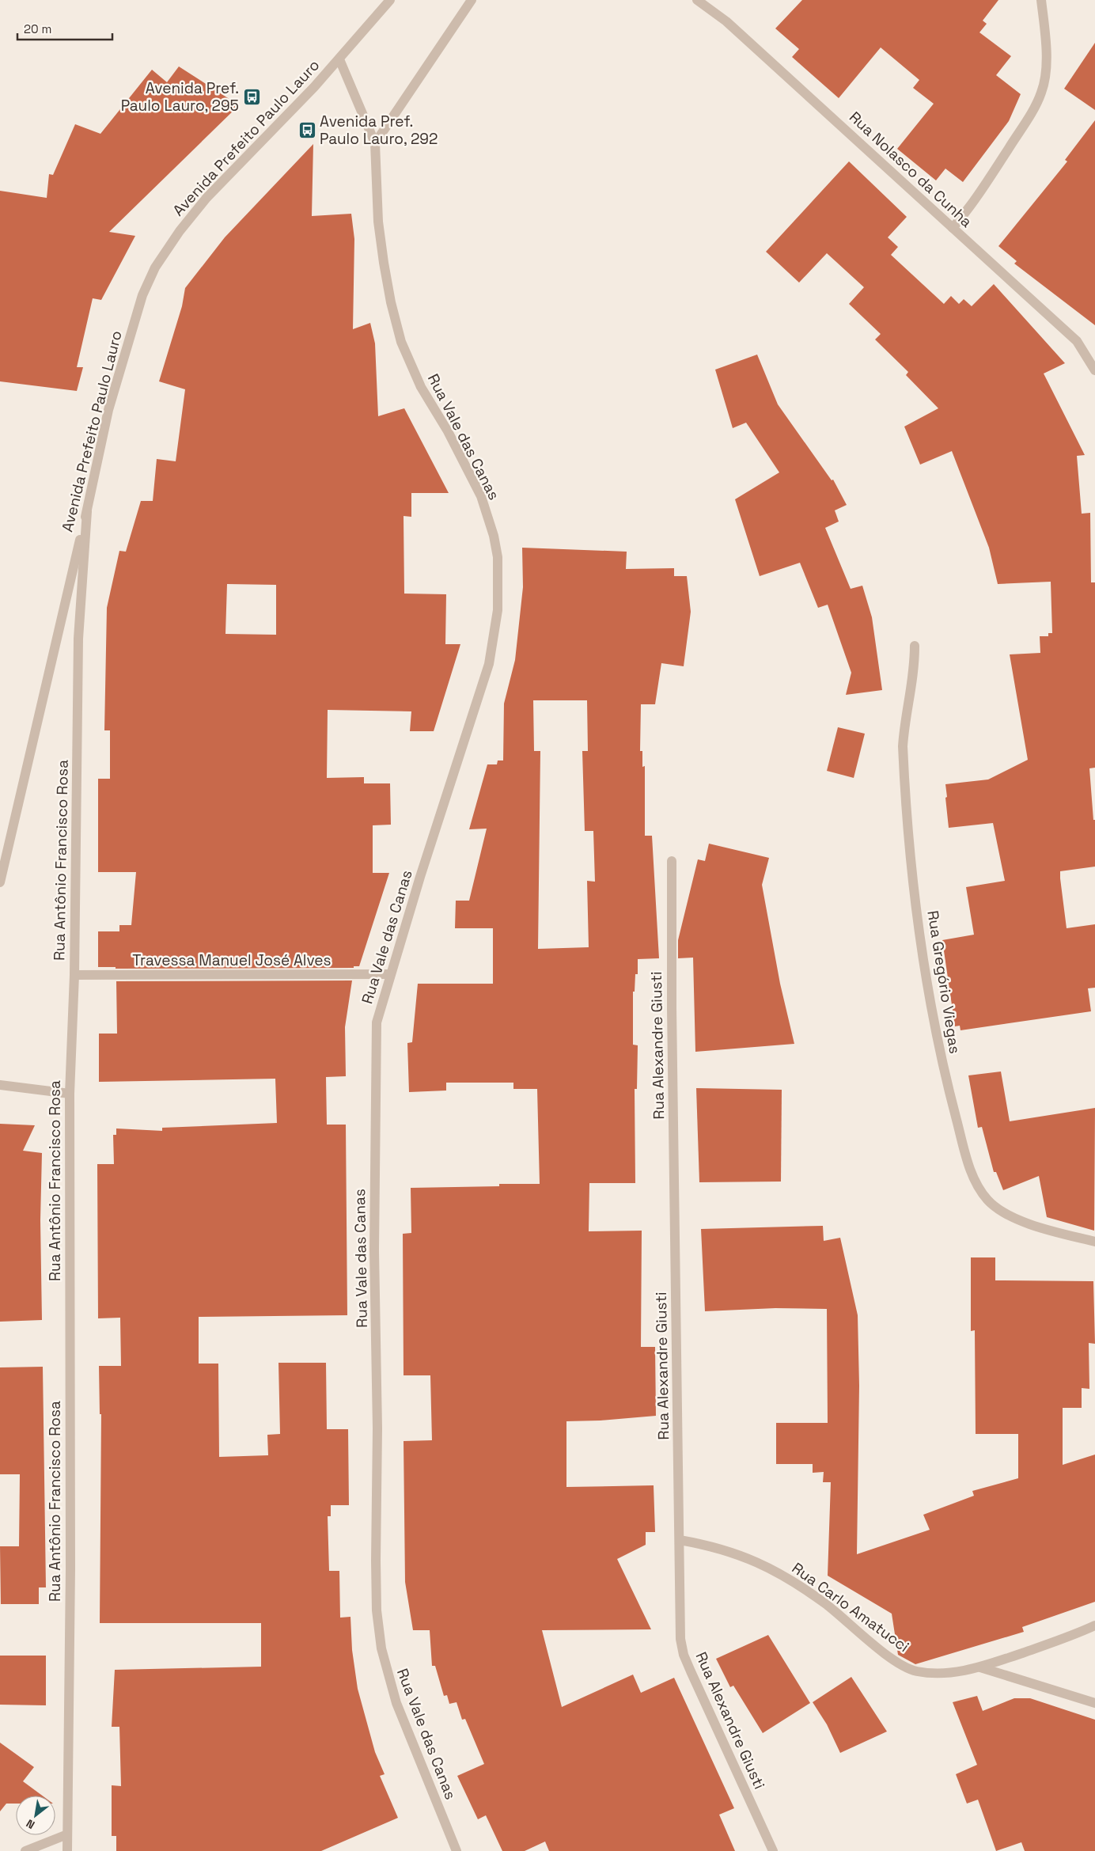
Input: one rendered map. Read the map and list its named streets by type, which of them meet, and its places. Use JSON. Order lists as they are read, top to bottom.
{
  "streets": {
    "street": [
      "Avenida Prefeito Paulo Lauro",
      "Rua Nolasco da Cunha",
      "Rua Vale das Canas",
      "Rua Antônio Francisco Rosa",
      "Travessa Manuel José Alves",
      "Rua Gregório Viegas",
      "Rua Alexandre Giusti",
      "Rua Carlo Amatucci"
    ]
  },
  "crossings": [
    ["Avenida Prefeito Paulo Lauro", "Rua Vale das Canas"],
    ["Avenida Prefeito Paulo Lauro", "Rua Antônio Francisco Rosa"],
    ["Rua Vale das Canas", "Travessa Manuel José Alves"],
    ["Rua Antônio Francisco Rosa", "Travessa Manuel José Alves"],
    ["Rua Alexandre Giusti", "Rua Carlo Amatucci"]
  ],
  "places": {
    "bus stop": ["Avenida Pref. Paulo Lauro, 295", "Avenida Pref. Paulo Lauro, 292"]
  },
  "scale_bar": "20 m",
  "north": "bottom left"
}
